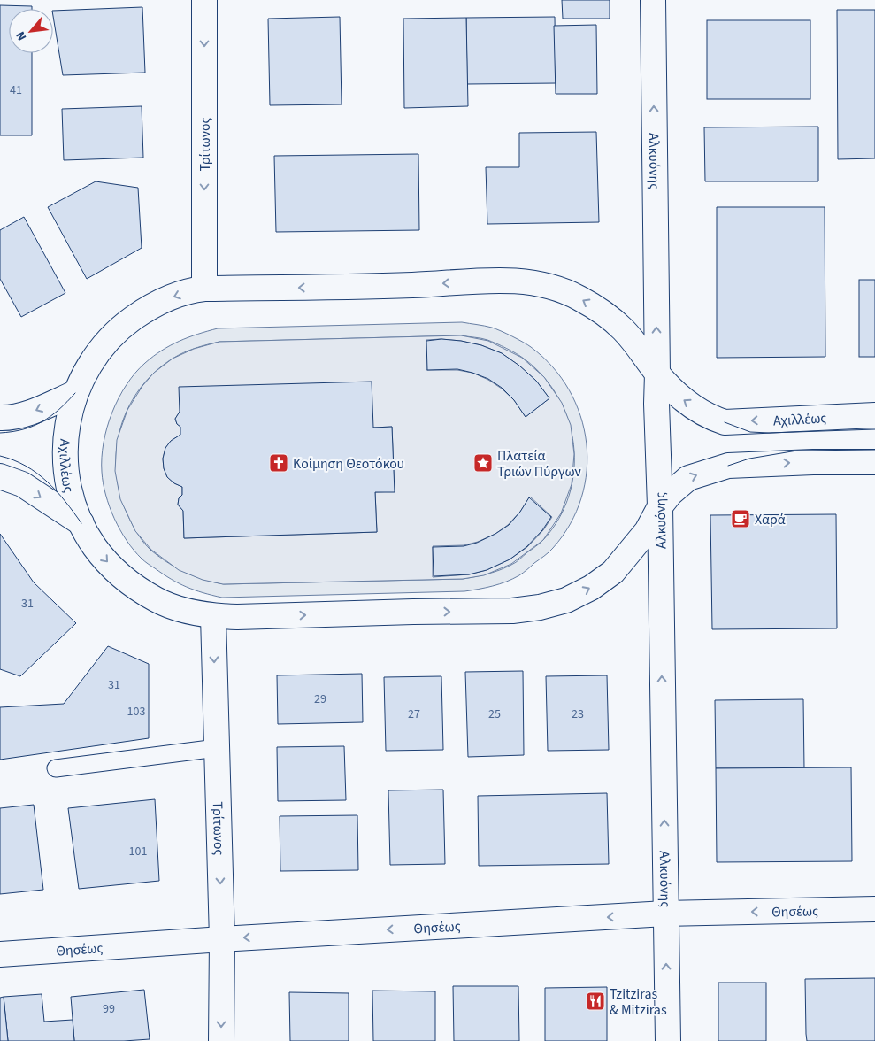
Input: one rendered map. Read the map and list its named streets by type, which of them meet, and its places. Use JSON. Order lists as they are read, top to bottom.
{
  "streets": {
    "street": [
      "Τρίτωνος",
      "Αλκυόνης",
      "Αχιλλέως",
      "Θησέως"
    ]
  },
  "crossings": [
    ["Τρίτωνος", "Αχιλλέως"],
    ["Τρίτωνος", "Θησέως"],
    ["Αλκυόνης", "Αχιλλέως"],
    ["Αλκυόνης", "Θησέως"]
  ],
  "one_way": ["Τρίτωνος", "Αλκυόνης", "Θησέως"],
  "places": {
    "church": ["Κοίμηση Θεοτόκου"],
    "place": ["Πλατεία Τριών Πύργων"],
    "cafe": ["Χαρά"],
    "restaurant": ["Tzitziras & Mitziras"]
  },
  "house_numbers": [
    "41",
    "31",
    "31",
    "29",
    "103",
    "27",
    "25",
    "23",
    "101",
    "99"
  ],
  "north": "bottom left"
}
